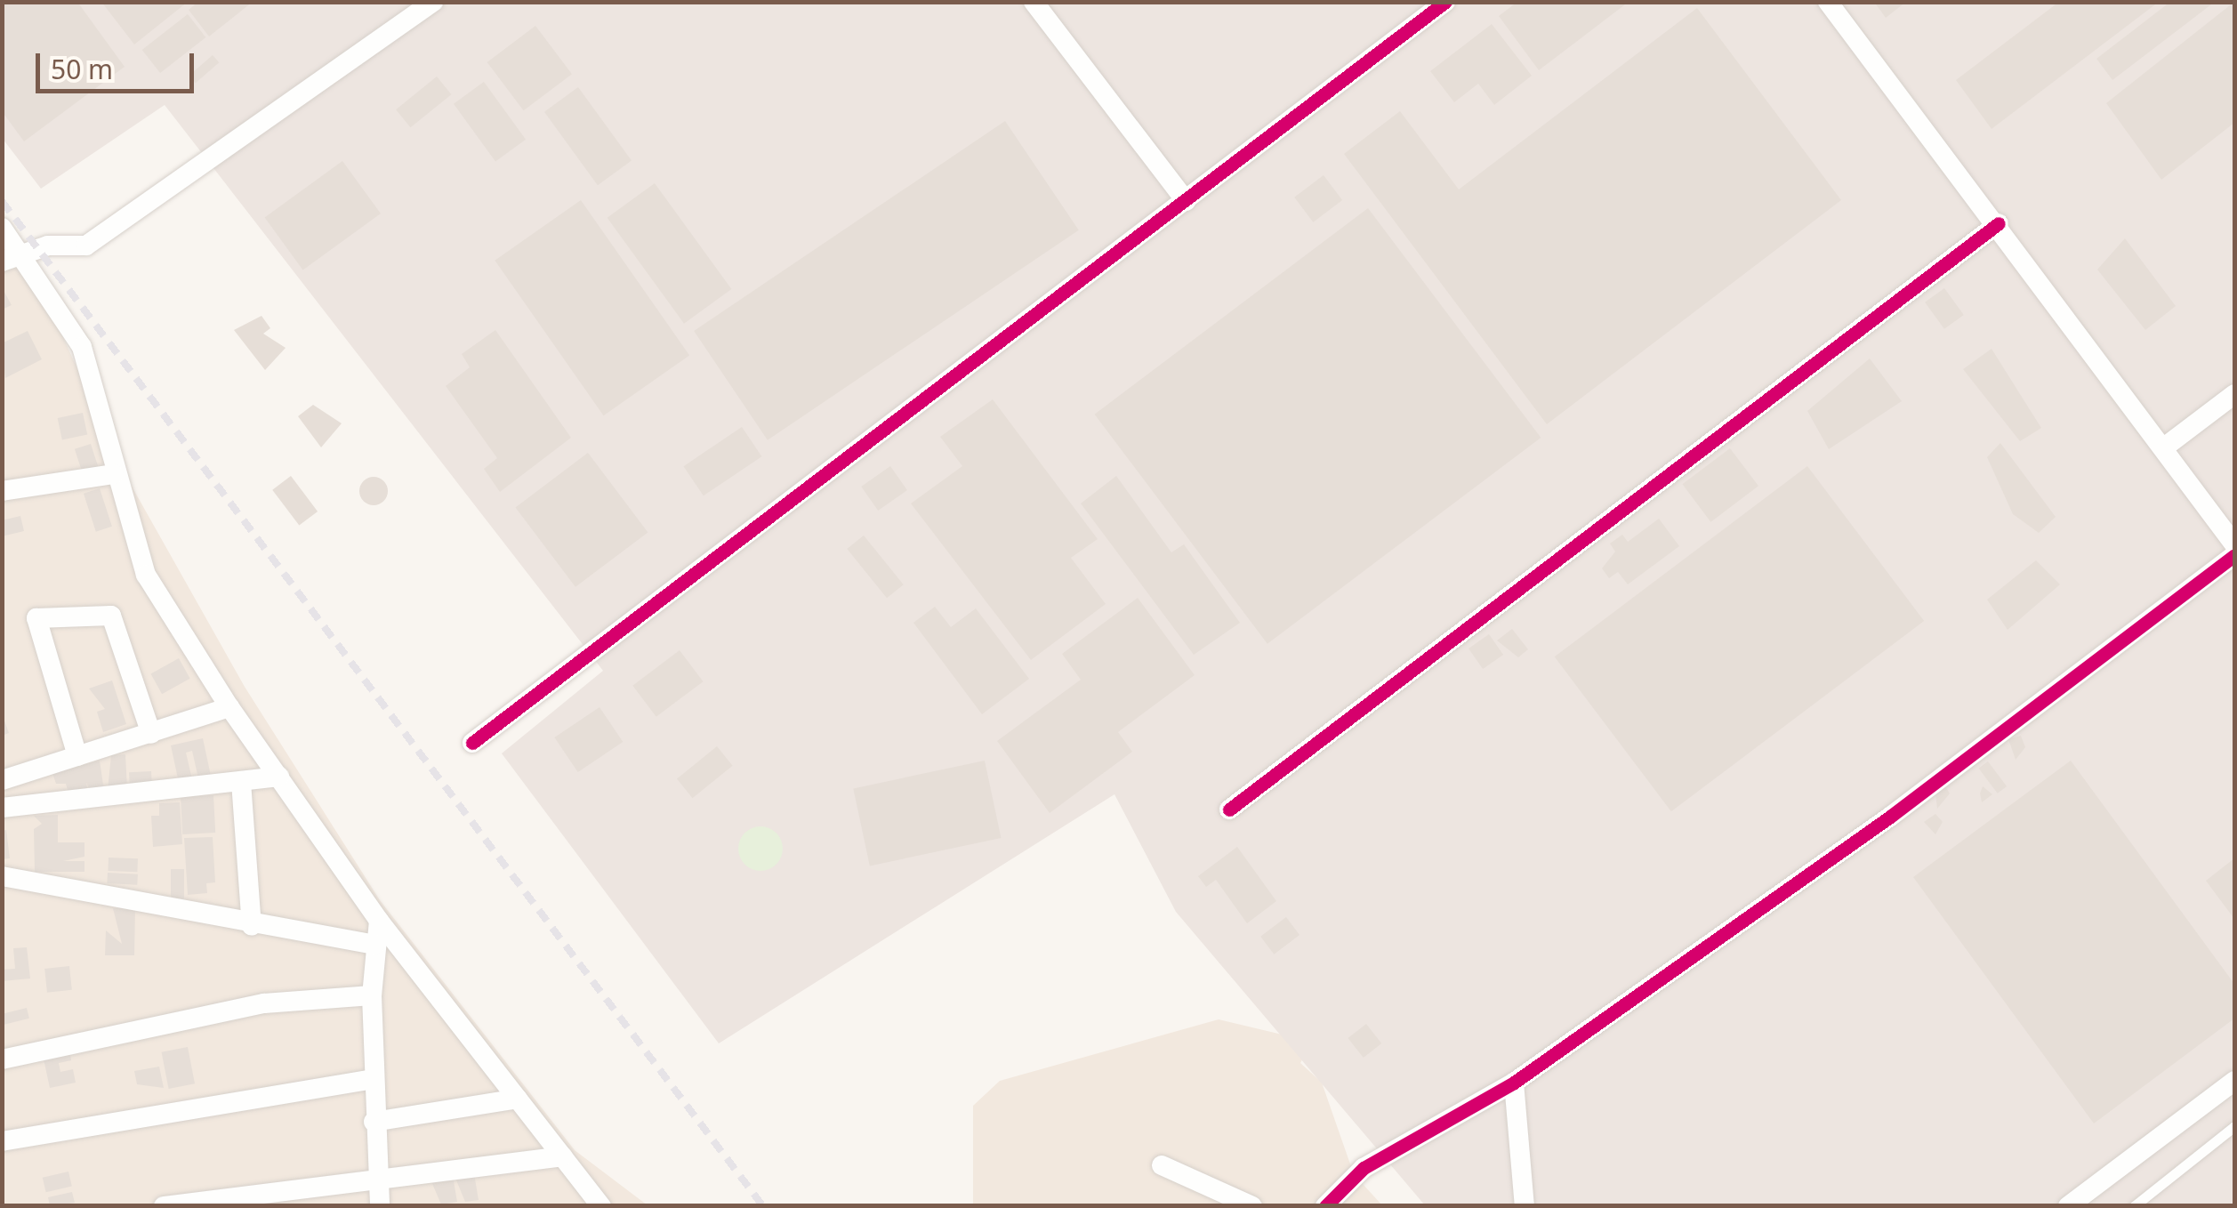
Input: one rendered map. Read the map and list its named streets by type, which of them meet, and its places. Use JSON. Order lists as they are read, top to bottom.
{
  "scale_bar": "50 m"
}
